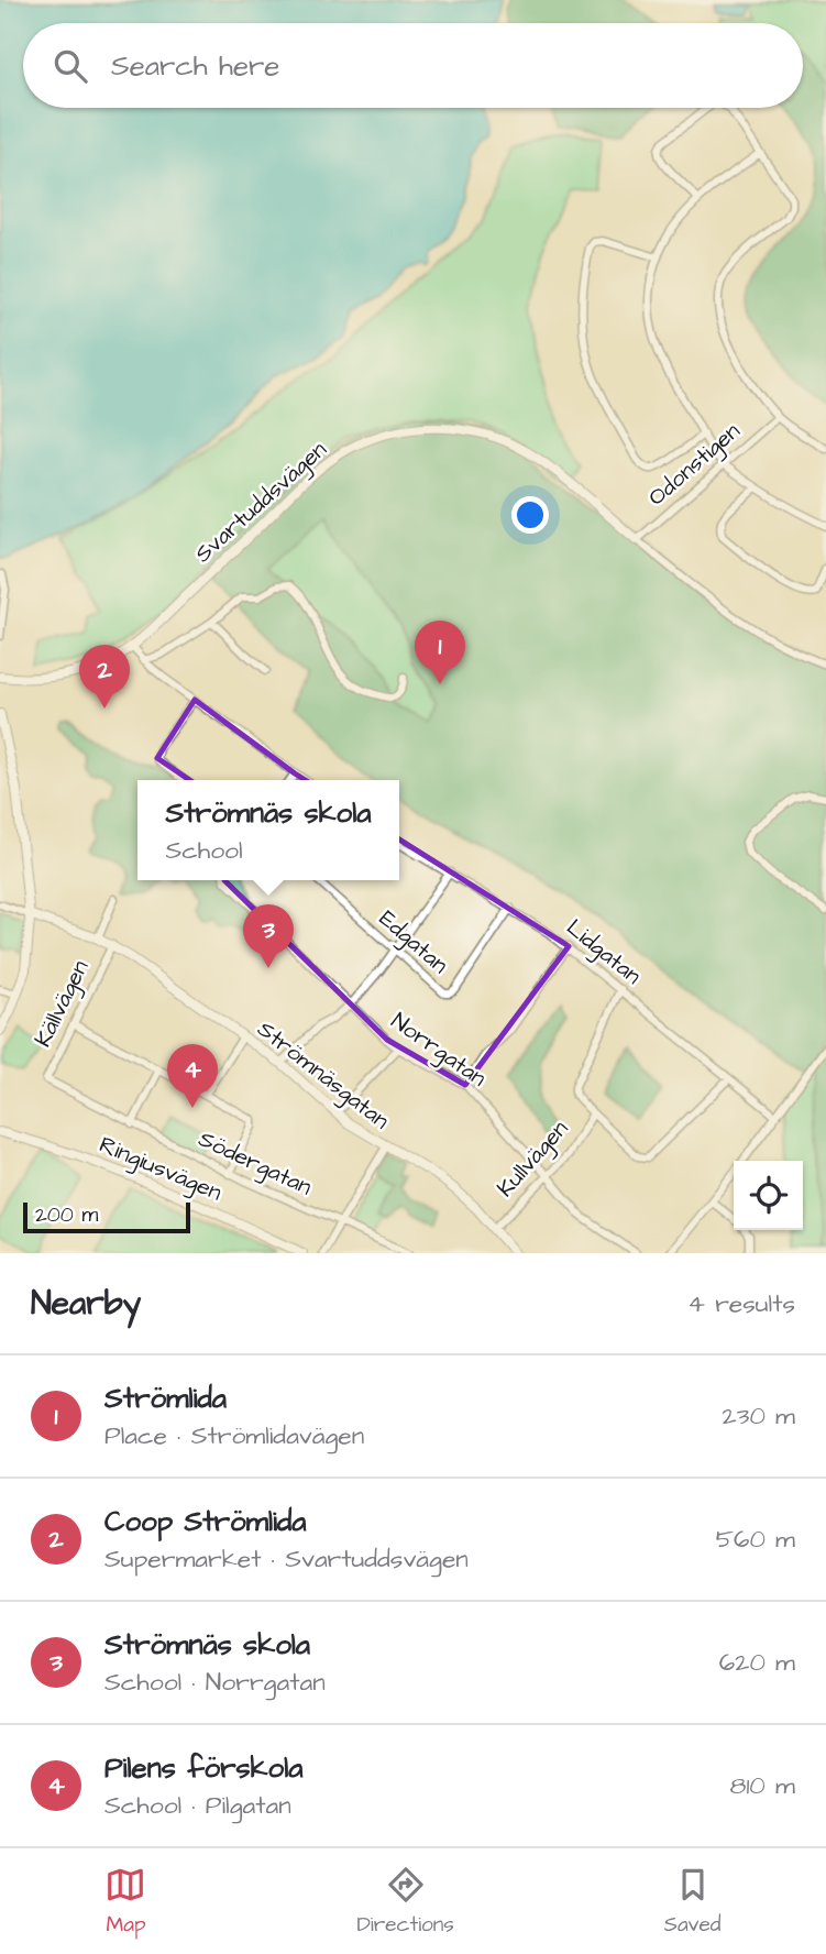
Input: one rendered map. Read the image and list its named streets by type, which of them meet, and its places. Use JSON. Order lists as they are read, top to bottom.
{
  "streets": {
    "street": [
      "Odonstigen",
      "Svartuddsvägen",
      "Edgatan",
      "Lidgatan",
      "Källvägen",
      "Norrgatan",
      "Strömnäsgatan",
      "Kullvägen",
      "Södergatan",
      "Ringiusvägen"
    ]
  },
  "crossings": [
    ["Odonstigen", "Svartuddsvägen"],
    ["Edgatan", "Lidgatan"],
    ["Lidgatan", "Kullvägen"],
    ["Källvägen", "Strömnäsgatan"],
    ["Källvägen", "Södergatan"],
    ["Norrgatan", "Kullvägen"],
    ["Strömnäsgatan", "Kullvägen"]
  ],
  "scale_bar": "200 m",
  "page": {
    "search": "Search here",
    "pins": [
      "1",
      "2",
      "3",
      "4"
    ],
    "popup": ["Strömnäs skola", "School"],
    "scale": "200 m",
    "heading": ["Nearby", "4 results"],
    "list": [
      {
        "mark": "1",
        "name": "Strömlida",
        "note": "Place · Strömlidavägen",
        "value": "230 m"
      },
      {
        "mark": "2",
        "name": "Coop Strömlida",
        "note": "Supermarket · Svartuddsvägen",
        "value": "560 m"
      },
      {
        "mark": "3",
        "name": "Strömnäs skola",
        "note": "School · Norrgatan",
        "value": "620 m"
      },
      {
        "mark": "4",
        "name": "Pilens förskola",
        "note": "School · Pilgatan",
        "value": "810 m"
      }
    ],
    "nav": ["Map", "Directions", "Saved"]
  }
}
